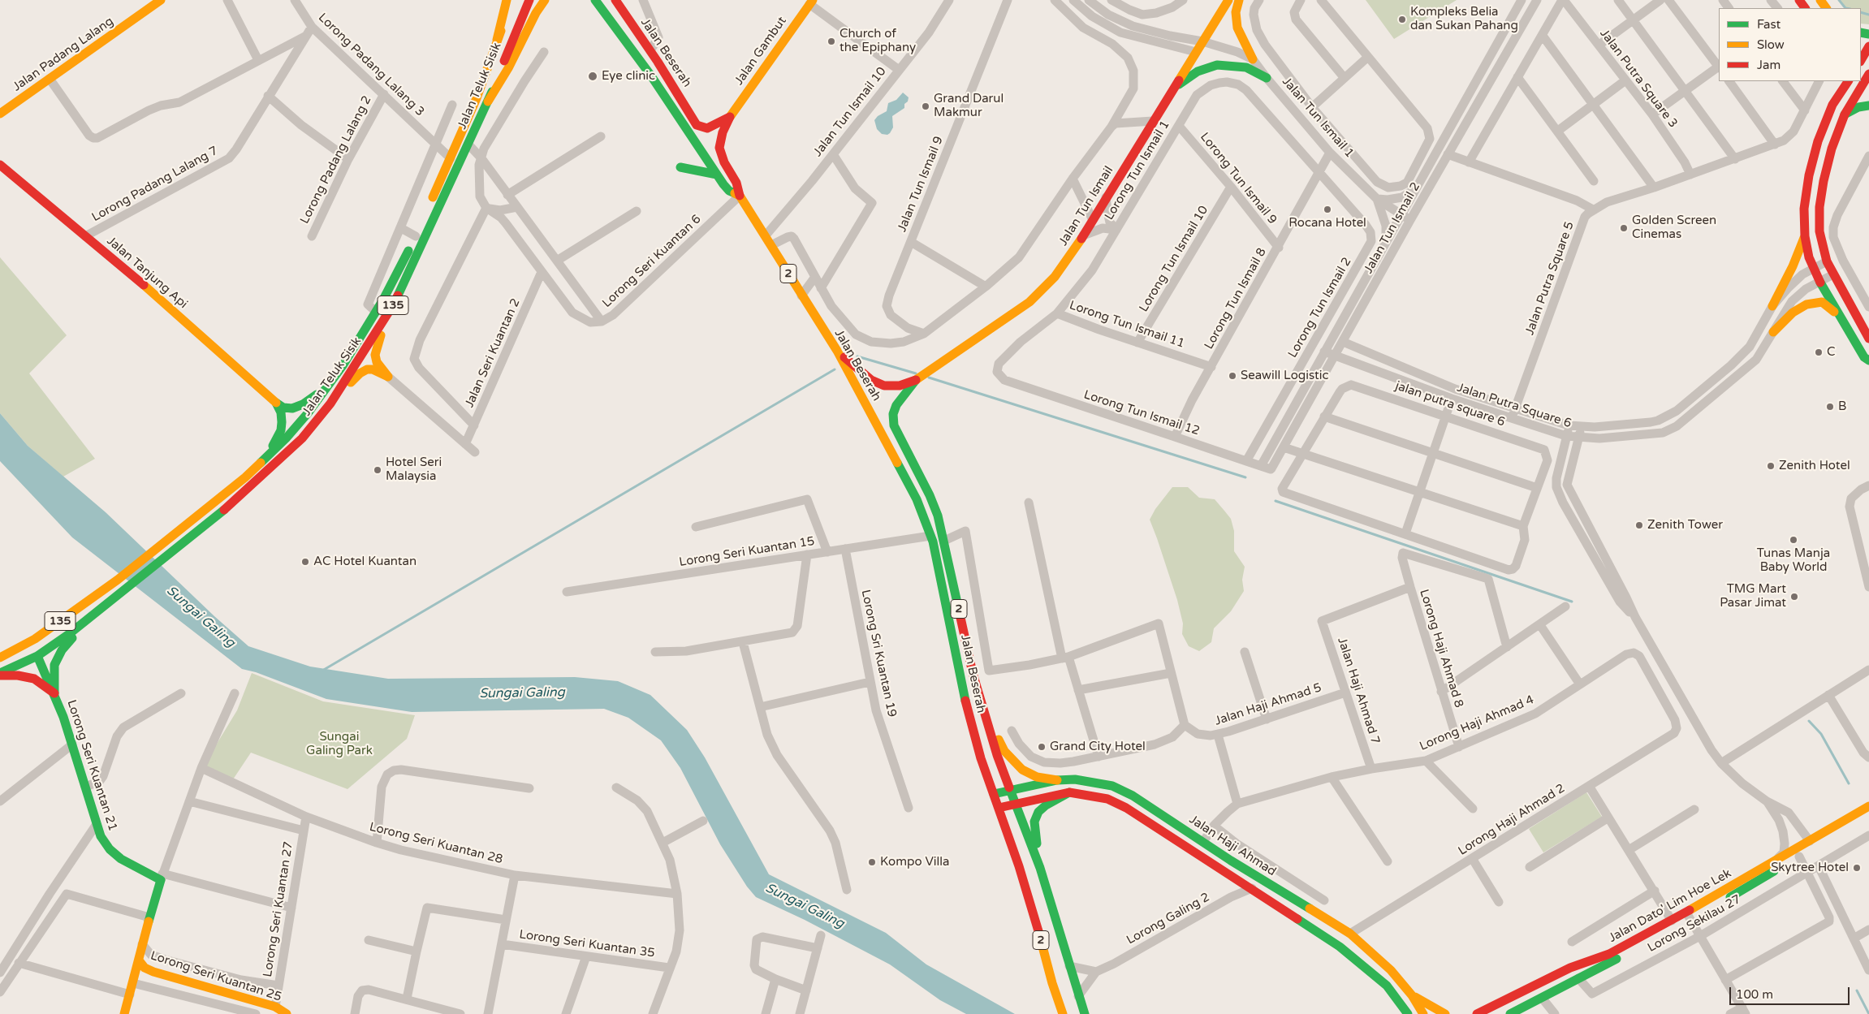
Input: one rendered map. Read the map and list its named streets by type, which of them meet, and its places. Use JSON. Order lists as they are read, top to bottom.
{
  "streets": {
    "main road": [
      "Jalan Gambut",
      "Jalan Beserah",
      "Jalan Padang Lalang",
      "Jalan Teluk Sisik",
      "Jalan Tun Ismail",
      "Jalan Tanjung Api",
      "2",
      "135",
      "Lorong Seri Kuantan 21",
      "Jalan Haji Ahmad",
      "Jalan Dato' Lim Hoe Lek",
      "Lorong Seri Kuantan 25"
    ],
    "street": [
      "Lorong Padang Lalang 3",
      "Jalan Putra Square 3",
      "Jalan Tun Ismail 10",
      "Jalan Tun Ismail 1",
      "Lorong Padang Lalang 2",
      "Lorong Tun Ismail 1",
      "Lorong Tun Ismail 9",
      "Lorong Padang Lalang 7",
      "Jalan Tun Ismail 9",
      "Jalan Tun Ismail 2",
      "Lorong Tun Ismail 10",
      "Lorong Seri Kuantan 6",
      "Jalan Putra Square 5",
      "Lorong Tun Ismail 8",
      "Lorong Tun Ismail 2",
      "Lorong Tun Ismail 11",
      "Jalan Seri Kuantan 2",
      "jalan putra square 6",
      "Jalan Putra Square 6",
      "Lorong Tun Ismail 12",
      "Lorong Seri Kuantan 15",
      "Lorong Haji Ahmad 8",
      "Lorong Sri Kuantan 19",
      "Jalan Haji Ahmad 7",
      "Jalan Haji Ahmad 5",
      "Lorong Haji Ahmad 4",
      "Lorong Haji Ahmad 2",
      "Lorong Seri Kuantan 28",
      "Lorong Seri Kuantan 27",
      "Lorong Galing 2",
      "Lorong Sekilau 27",
      "Lorong Seri Kuantan 35"
    ]
  },
  "crossings": [
    ["Jalan Gambut", "Jalan Beserah"],
    ["Jalan Gambut", "2"],
    ["Jalan Beserah", "Jalan Tun Ismail 10"],
    ["Jalan Beserah", "Jalan Tun Ismail"],
    ["Jalan Beserah", "Lorong Seri Kuantan 6"],
    ["Jalan Beserah", "2"],
    ["Jalan Beserah", "Lorong Seri Kuantan 15"],
    ["Jalan Beserah", "Jalan Haji Ahmad"],
    ["Lorong Padang Lalang 3", "Jalan Teluk Sisik"],
    ["Lorong Padang Lalang 3", "Lorong Padang Lalang 2"],
    ["Lorong Padang Lalang 3", "Lorong Padang Lalang 7"],
    ["Jalan Putra Square 3", "Jalan Putra Square 5"],
    ["Jalan Teluk Sisik", "Lorong Seri Kuantan 21"],
    ["Jalan Tun Ismail 1", "Jalan Tun Ismail"],
    ["Jalan Tun Ismail 1", "Jalan Tun Ismail 2"],
    ["Jalan Tun Ismail 1", "Lorong Tun Ismail 8"],
    ["Lorong Tun Ismail 1", "Lorong Tun Ismail 9"],
    ["Lorong Tun Ismail 1", "Lorong Tun Ismail 8"],
    ["Lorong Tun Ismail 1", "Lorong Tun Ismail 2"],
    ["Lorong Tun Ismail 1", "Lorong Tun Ismail 11"],
    ["Lorong Tun Ismail 1", "Lorong Tun Ismail 12"],
    ["Lorong Tun Ismail 9", "Lorong Tun Ismail 10"],
    ["Lorong Tun Ismail 9", "Lorong Tun Ismail 8"],
    ["Lorong Padang Lalang 7", "Jalan Tanjung Api"],
    ["Jalan Tun Ismail", "2"],
    ["Jalan Tun Ismail 2", "Jalan Putra Square 6"],
    ["Jalan Tun Ismail 2", "Lorong Tun Ismail 12"],
    ["Lorong Tun Ismail 10", "Lorong Tun Ismail 11"],
    ["Lorong Seri Kuantan 6", "2"],
    ["Lorong Seri Kuantan 6", "Jalan Seri Kuantan 2"],
    ["Jalan Putra Square 5", "Jalan Putra Square 6"],
    ["Lorong Tun Ismail 8", "Lorong Tun Ismail 2"],
    ["Lorong Tun Ismail 8", "Lorong Tun Ismail 11"],
    ["Lorong Tun Ismail 8", "Lorong Tun Ismail 12"],
    ["Lorong Tun Ismail 2", "Lorong Tun Ismail 12"],
    ["Lorong Seri Kuantan 15", "Lorong Sri Kuantan 19"],
    ["Lorong Haji Ahmad 8", "Jalan Haji Ahmad 7"],
    ["Lorong Haji Ahmad 8", "Lorong Haji Ahmad 4"],
    ["Jalan Haji Ahmad 7", "Jalan Haji Ahmad 5"],
    ["Jalan Haji Ahmad 7", "Lorong Haji Ahmad 4"],
    ["Lorong Haji Ahmad 4", "Lorong Haji Ahmad 2"],
    ["Lorong Haji Ahmad 2", "Jalan Haji Ahmad"],
    ["Lorong Seri Kuantan 28", "Lorong Seri Kuantan 27"],
    ["Jalan Haji Ahmad", "Lorong Galing 2"],
    ["Jalan Dato' Lim Hoe Lek", "Lorong Sekilau 27"],
    ["Lorong Seri Kuantan 27", "Lorong Seri Kuantan 25"]
  ],
  "water": ["Sungai Galing"],
  "parks": ["Sungai Galing Park"],
  "places": [
    "Kompleks Belia dan Sukan Pahang",
    "Church of the Epiphany",
    "Eye clinic",
    "Grand Darul Makmur",
    "Rocana Hotel",
    "Golden Screen Cinemas",
    "C",
    "Seawill Logistic",
    "B",
    "Zenith Hotel",
    "Hotel Seri Malaysia",
    "Zenith Tower",
    "Tunas Manja Baby World",
    "AC Hotel Kuantan",
    "TMG Mart Pasar Jimat",
    "Grand City Hotel",
    "Kompo Villa",
    "Skytree Hotel"
  ],
  "legend": ["Fast", "Slow", "Jam"],
  "scale_bar": "100 m"
}
